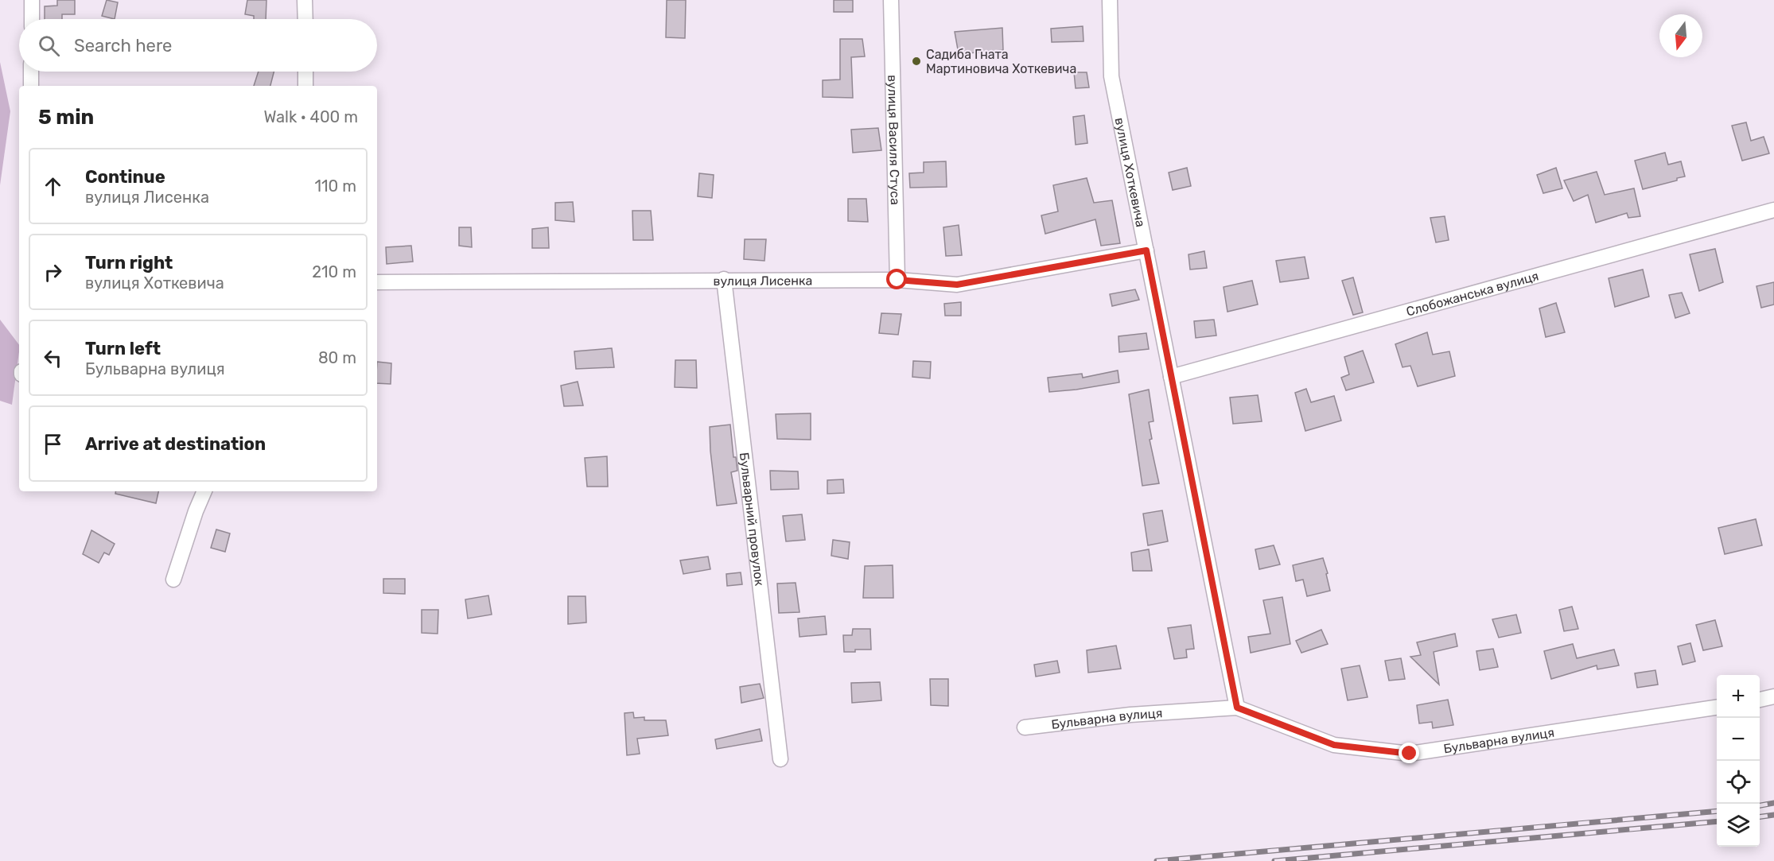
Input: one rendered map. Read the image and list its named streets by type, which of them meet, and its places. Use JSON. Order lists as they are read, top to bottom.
{
  "streets": {
    "street": [
      "вулиця Василя Стуса",
      "вулиця Хоткевича",
      "вулиця Лисенка",
      "Слобожанська вулиця",
      "Бульварний провулок",
      "Бульварна вулиця"
    ]
  },
  "crossings": [
    ["вулиця Василя Стуса", "вулиця Лисенка"],
    ["вулиця Хоткевича", "вулиця Лисенка"],
    ["вулиця Хоткевича", "Слобожанська вулиця"],
    ["вулиця Хоткевича", "Бульварна вулиця"],
    ["вулиця Лисенка", "Бульварний провулок"]
  ],
  "places": ["Садиба Гната Мартиновича Хоткевича"],
  "north": "bottom",
  "page": {
    "search": "Search here",
    "heading": ["5 min", "Walk · 400 m"],
    "list": [
      ["Continue", "вулиця Лисенка", "110 m"],
      ["Turn right", "вулиця Хоткевича", "210 m"],
      ["Turn left", "Бульварна вулиця", "80 m"],
      "Arrive at destination"
    ],
    "map_buttons": ["+", "−"]
  }
}
